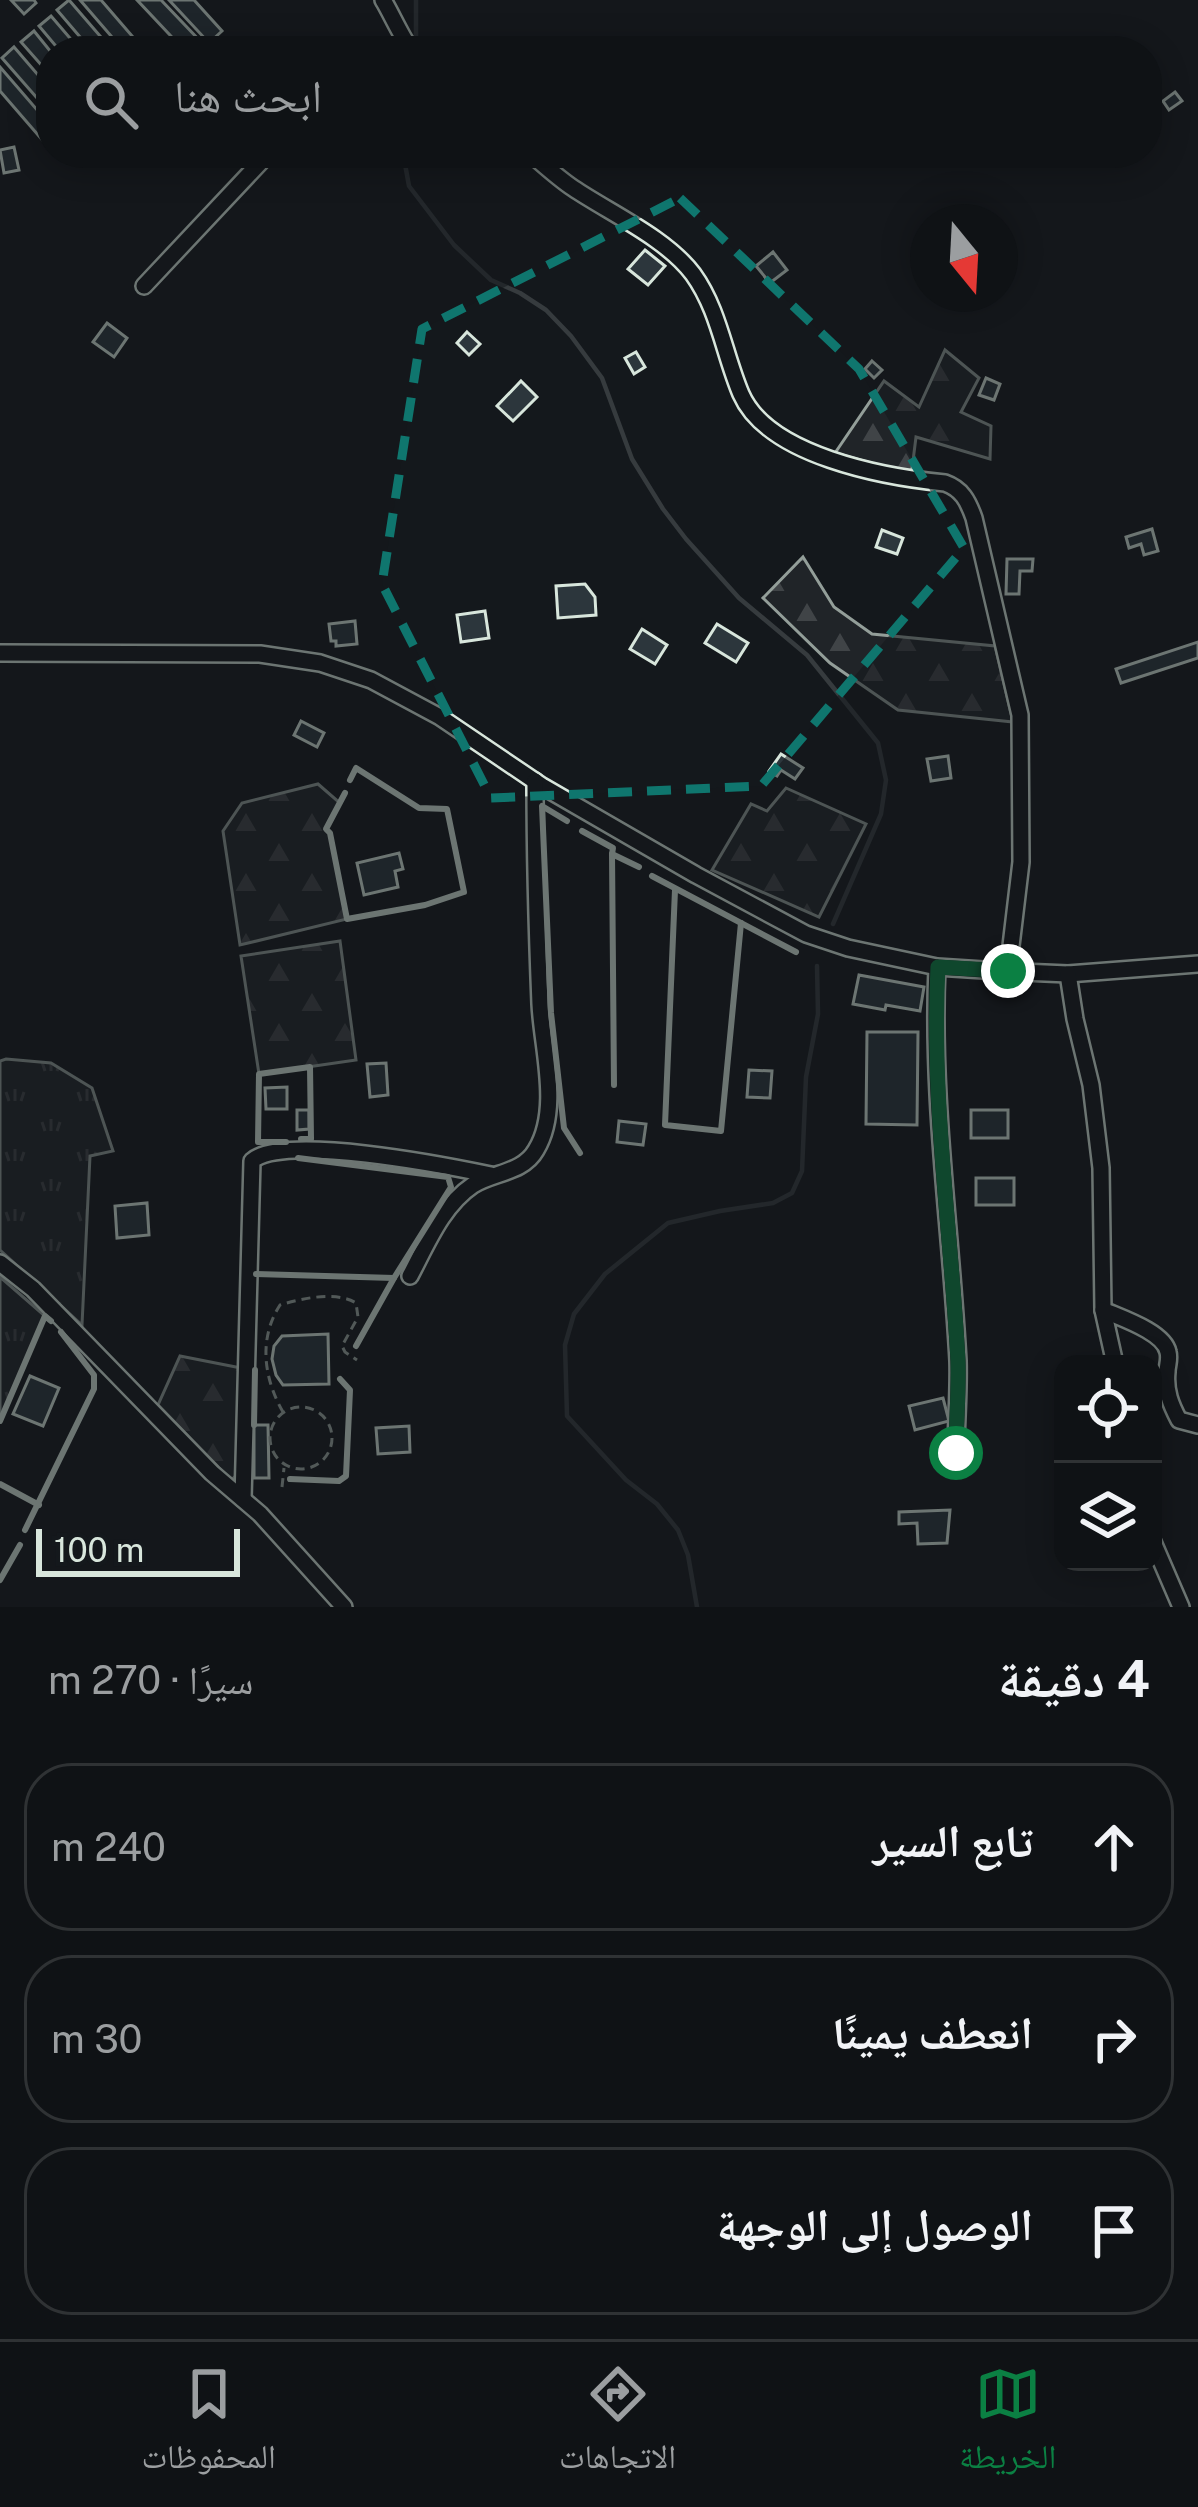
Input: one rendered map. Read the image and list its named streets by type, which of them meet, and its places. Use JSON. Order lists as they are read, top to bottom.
{
  "scale_bar": "100 m",
  "north": "bottom",
  "page": {
    "search": "ابحث هنا",
    "scale": "100 m",
    "heading": ["4 دقيقة", "سيرًا · 270 m"],
    "list": [
      ["تابع السير", "240 m"],
      ["انعطف يمينًا", "30 m"],
      "الوصول إلى الوجهة"
    ],
    "nav": ["الخريطة", "الاتجاهات", "المحفوظات"]
  }
}
